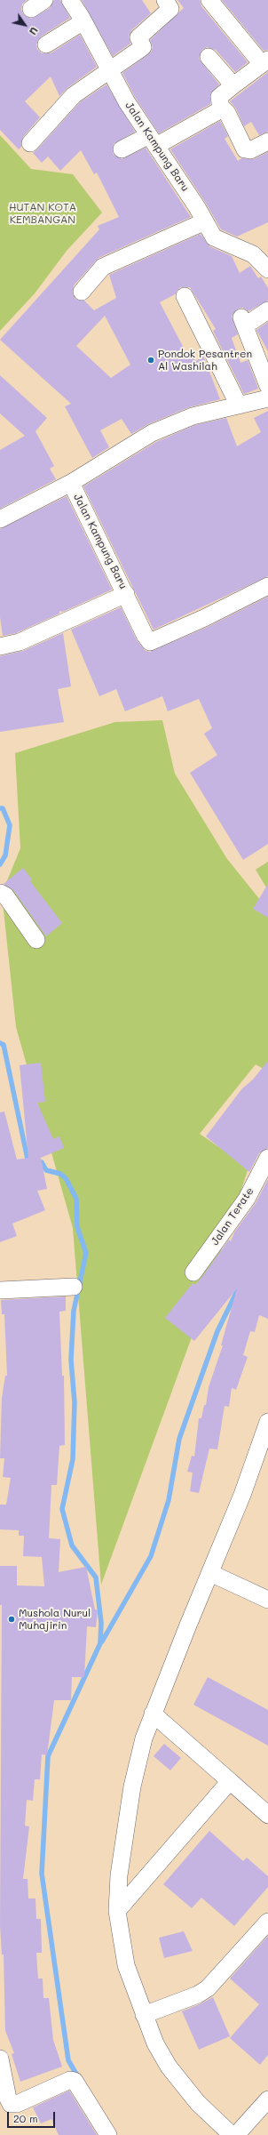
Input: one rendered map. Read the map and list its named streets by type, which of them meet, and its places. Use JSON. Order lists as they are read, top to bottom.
{
  "streets": {
    "street": ["Jalan Kampung Baru", "Jalan Terate"]
  },
  "parks": ["HUTAN KOTA KEMBANGAN"],
  "places": ["Pondok Pesantren Al Washilah", "Mushola Nurul Muhajirin"],
  "scale_bar": "20 m",
  "north": "bottom right"
}
